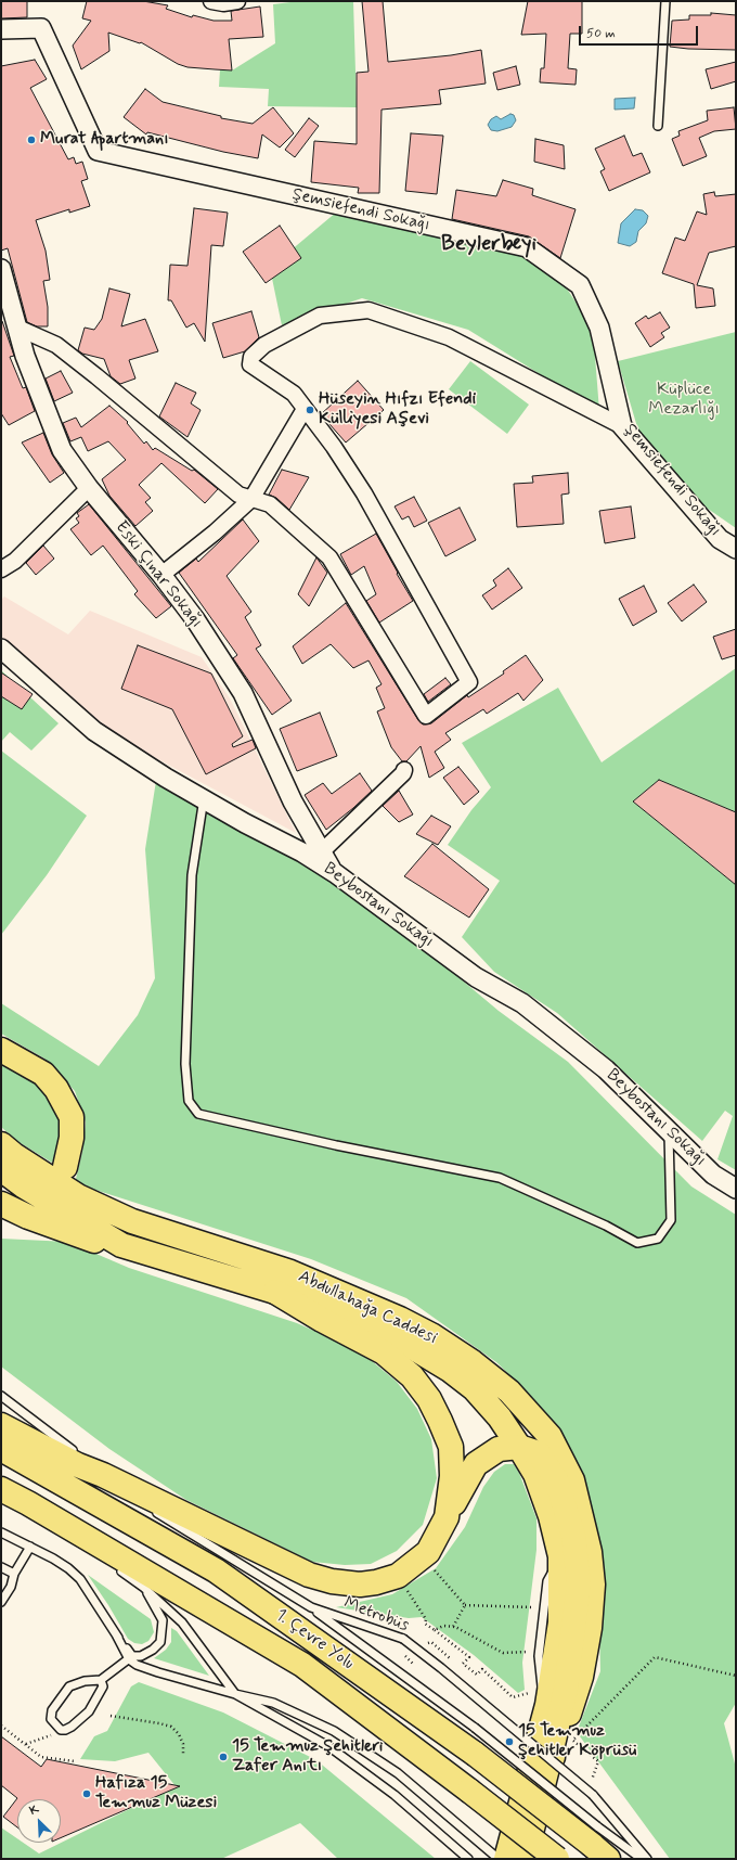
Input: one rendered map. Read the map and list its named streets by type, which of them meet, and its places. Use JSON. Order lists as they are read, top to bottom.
{
  "streets": {
    "main road": ["Abdullahağa Caddesi", "1. Çevre Yolu"],
    "street": ["Şemsiefendi Sokağı", "Eski Çınar Sokağı", "Beybostanı Sokağı"],
    "lane": ["Metrobüs"]
  },
  "crossings": [
    ["Eski Çınar Sokağı", "Beybostanı Sokağı"]
  ],
  "districts": ["Beylerbeyi"],
  "parks": ["Küplüce Mezarlığı"],
  "places": [
    "Murat Apartmanı",
    "Hüseyin Hıfzı Efendi Külliyesi Aşevi",
    "15 Temmuz Şehitler Köprüsü",
    "15 Temmuz Şehitleri Zafer Anıtı",
    "Hafıza 15 Temmuz Müzesi"
  ],
  "scale_bar": "50 m",
  "north": "top left"
}
